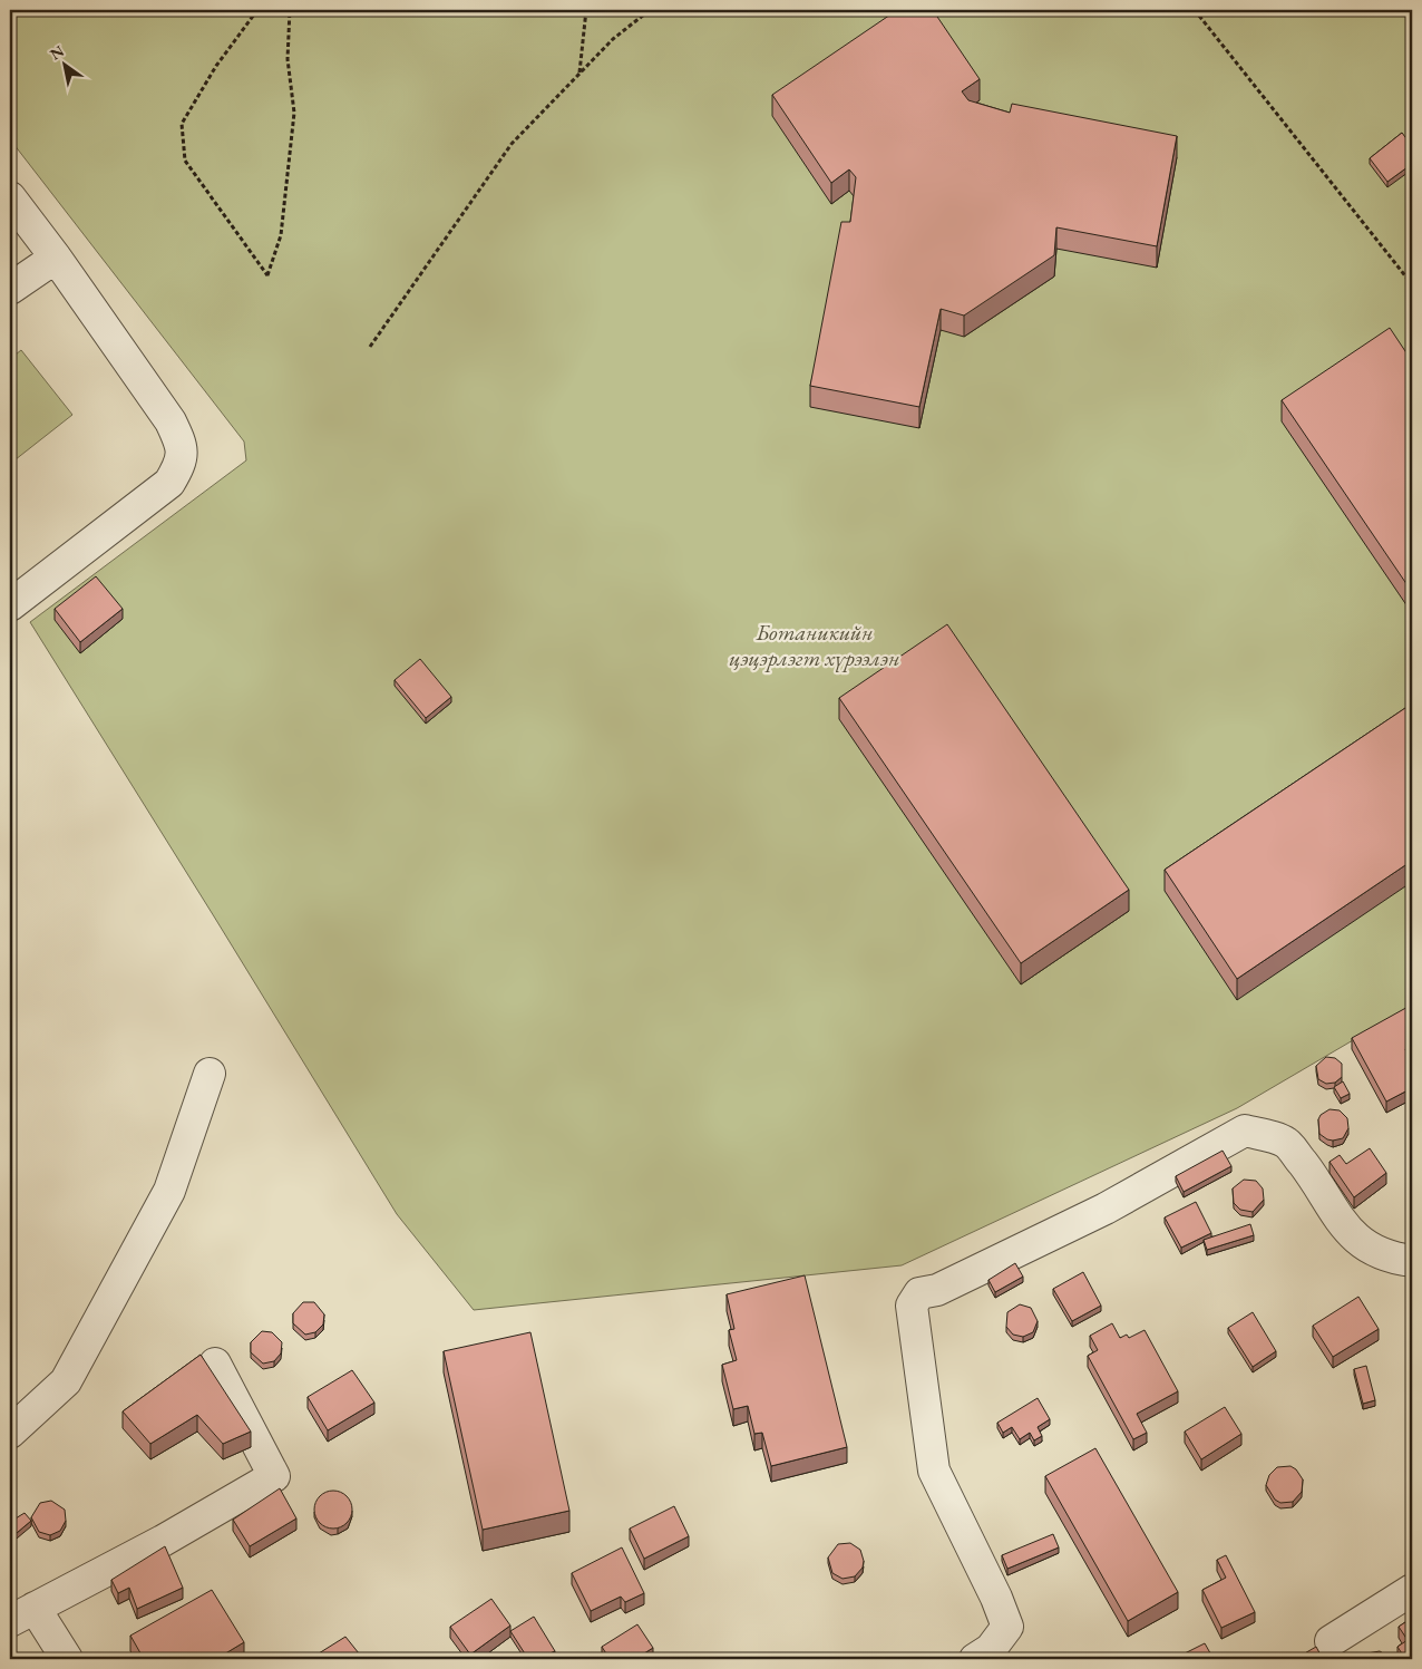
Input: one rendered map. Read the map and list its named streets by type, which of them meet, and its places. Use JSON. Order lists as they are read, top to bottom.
{
  "parks": ["Ботаникийн цэцэрлэгт хүрээлэн"],
  "north": "top left"
}
